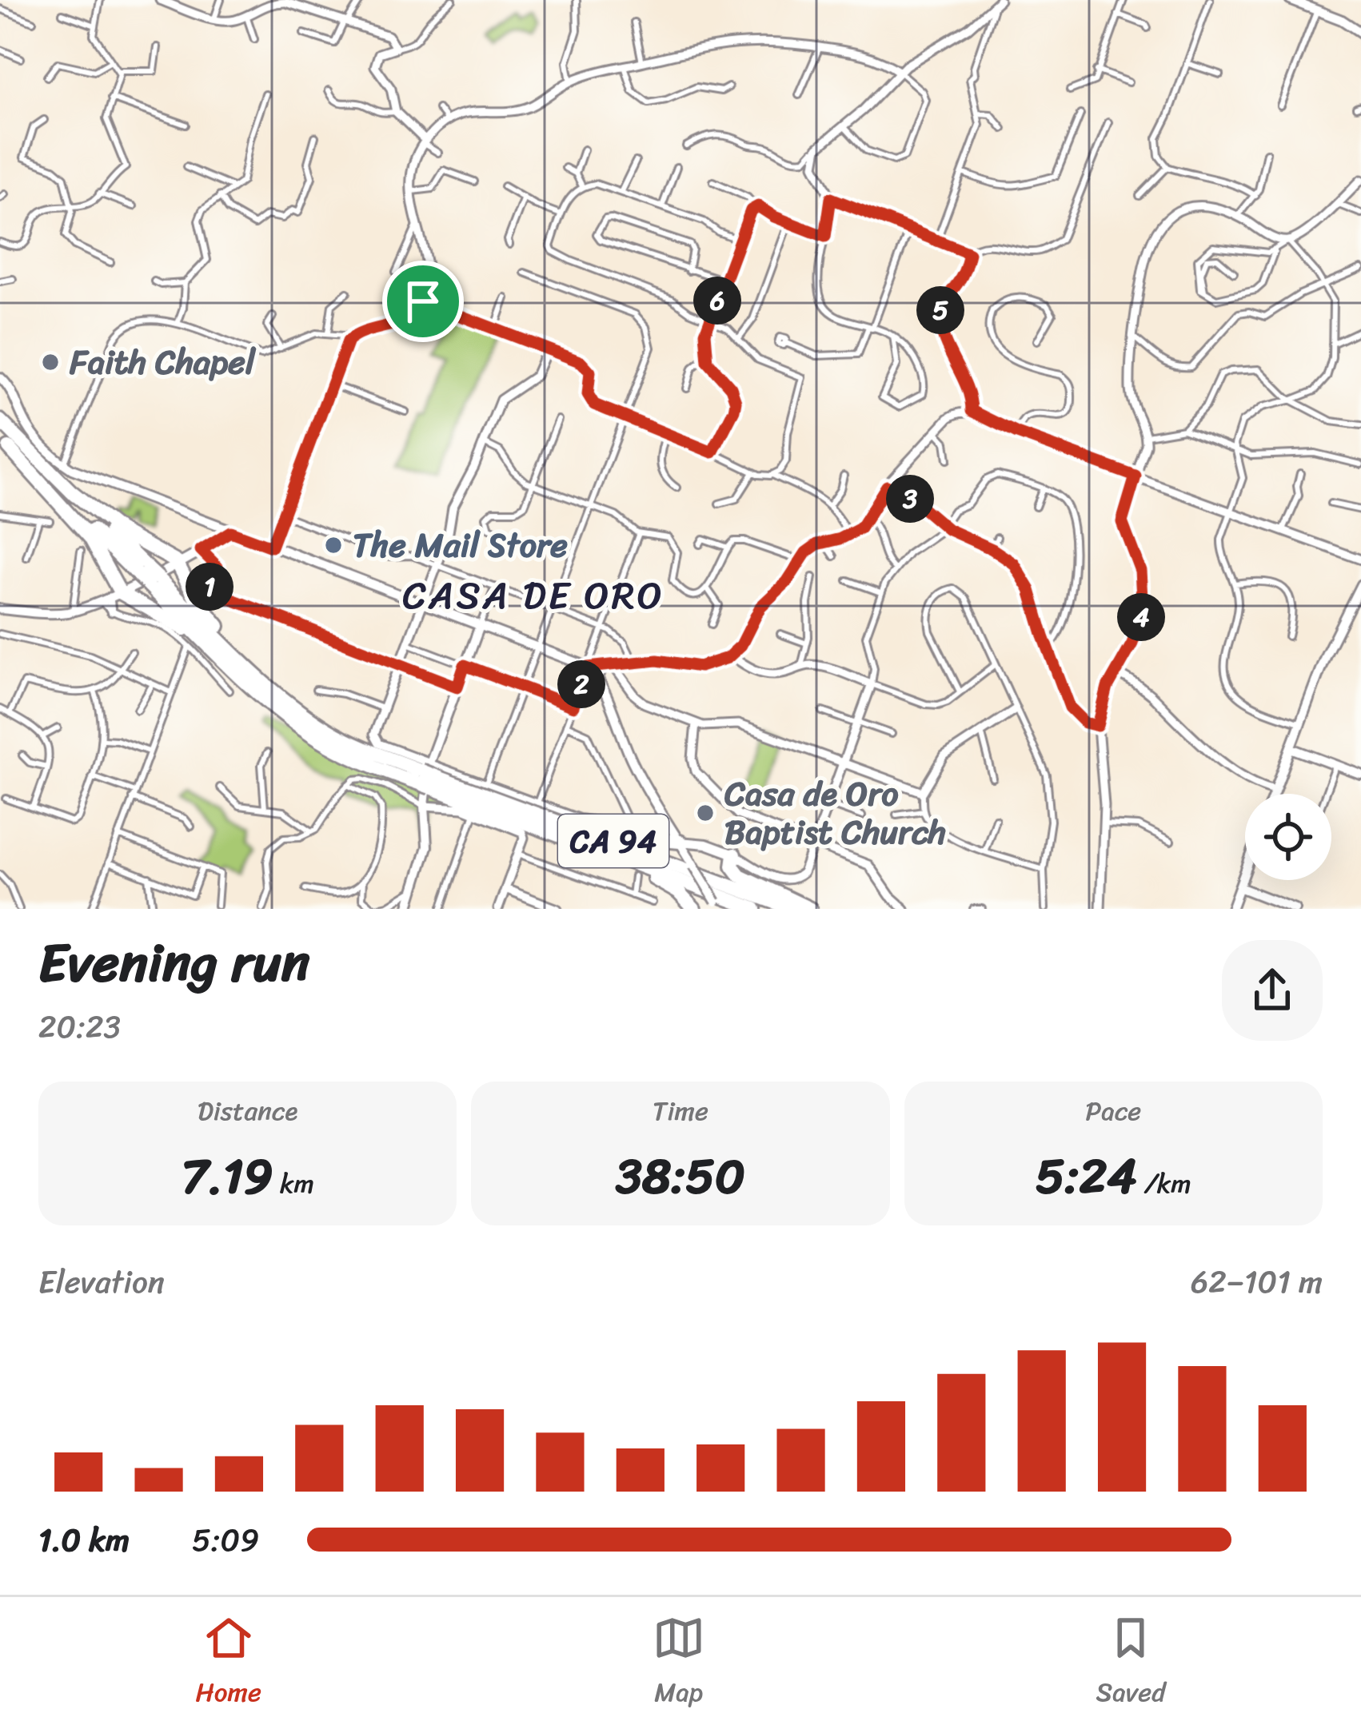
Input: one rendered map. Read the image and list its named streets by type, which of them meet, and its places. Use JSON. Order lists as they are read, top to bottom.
{
  "streets": {
    "highway": ["CA 94"]
  },
  "districts": ["CASA DE ORO"],
  "places": ["Faith Chapel", "The Mail Store", "Casa de Oro Baptist Church"],
  "page": {
    "pins": [
      "6",
      "5",
      "3",
      "1",
      "4",
      "2"
    ],
    "heading": ["Evening run", "20:23"],
    "stats": [
      ["Distance", "7.19 km"],
      ["Time", "38:50"],
      ["Pace", "5:24 /km"]
    ],
    "chart": ["Elevation", "62–101 m"],
    "list": [
      {
        "name": "1.0 km",
        "note": "5:09"
      }
    ],
    "tabs": ["Home", "Map", "Saved"]
  }
}
